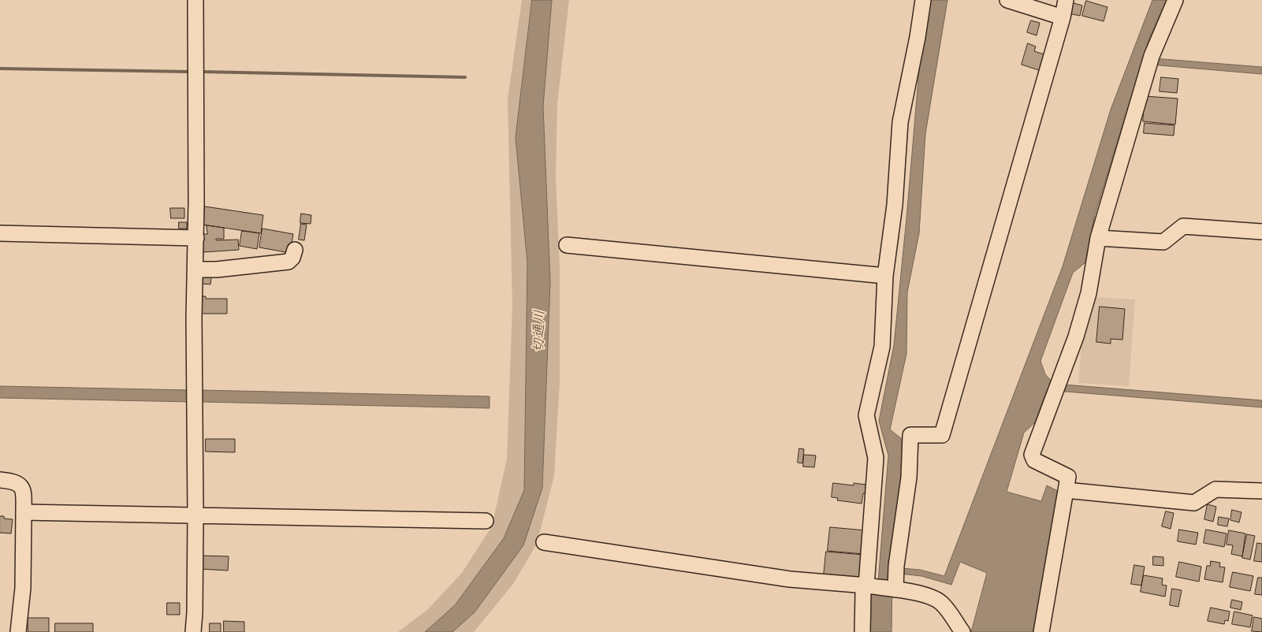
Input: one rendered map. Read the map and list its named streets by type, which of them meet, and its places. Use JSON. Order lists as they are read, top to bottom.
{
  "water": ["切通川"]
}
